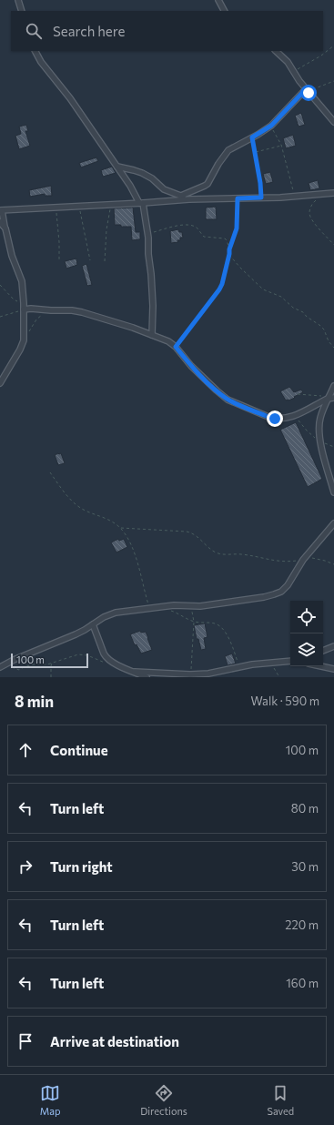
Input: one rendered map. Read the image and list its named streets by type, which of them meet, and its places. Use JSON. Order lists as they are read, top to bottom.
{
  "scale_bar": "100 m",
  "page": {
    "search": "Search here",
    "scale": "100 m",
    "heading": ["8 min", "Walk · 590 m"],
    "list": [
      ["Continue", "100 m"],
      ["Turn left", "80 m"],
      ["Turn right", "30 m"],
      ["Turn left", "220 m"],
      ["Turn left", "160 m"],
      "Arrive at destination"
    ],
    "nav": ["Map", "Directions", "Saved"]
  }
}
